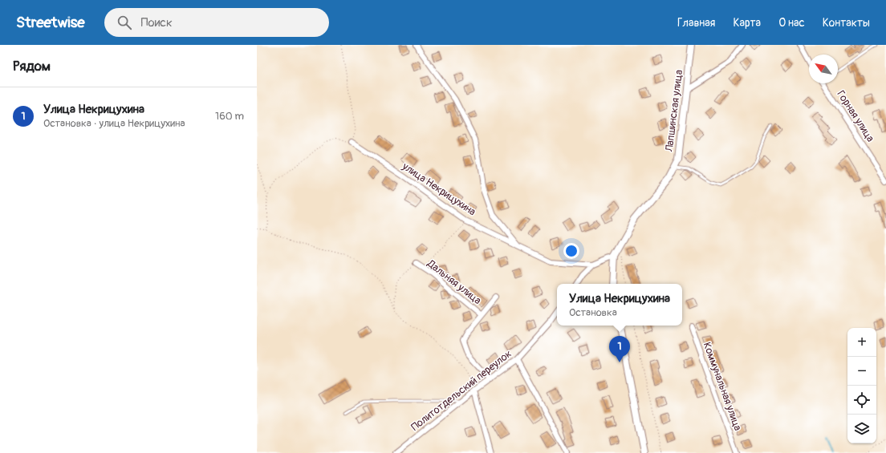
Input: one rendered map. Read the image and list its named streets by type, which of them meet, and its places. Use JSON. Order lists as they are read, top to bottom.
{
  "streets": {
    "street": [
      "Лапшинская улица",
      "Горная улица",
      "улица Некрицухина",
      "Дальняя улица",
      "Коммунальная улица",
      "Политотдельский переулок"
    ]
  },
  "north": "top left",
  "page": {
    "header": "Streetwise",
    "search": "Поиск",
    "nav": [
      "Главная",
      "Карта",
      "О нас",
      "Контакты"
    ],
    "heading": "Рядом",
    "list": [
      {
        "mark": "1",
        "name": "Улица Некрицухина",
        "note": "Остановка · улица Некрицухина",
        "value": "160 m"
      }
    ],
    "popup": ["Улица Некрицухина", "Остановка"],
    "map_buttons": ["+", "−"],
    "pins": "1"
  }
}
